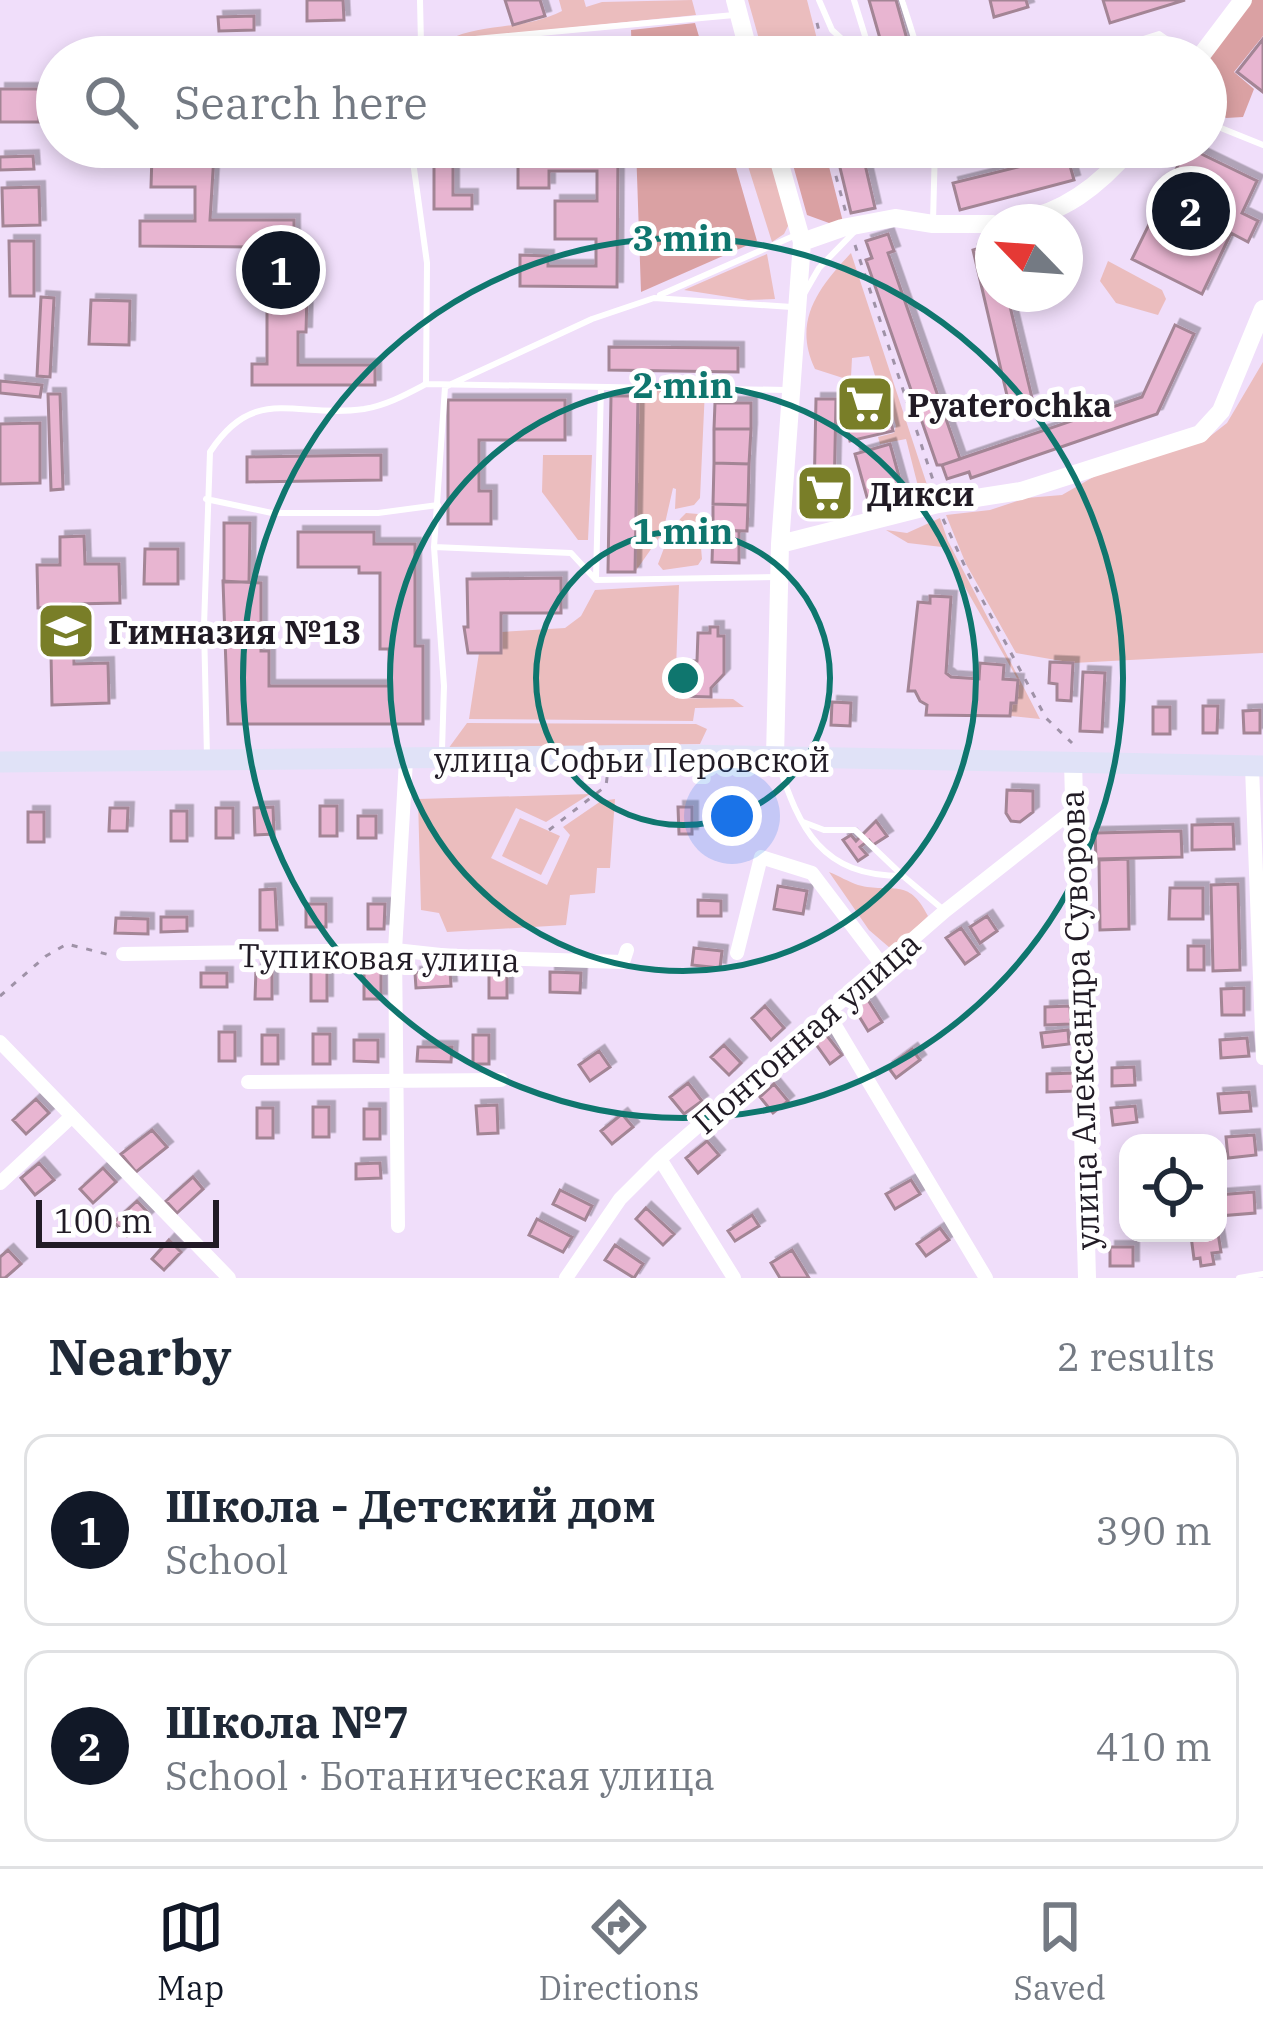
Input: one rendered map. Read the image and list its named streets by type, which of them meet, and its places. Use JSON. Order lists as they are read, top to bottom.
{
  "streets": {
    "main road": ["улица Софьи Перовской"],
    "street": ["Тупиковая улица", "улица Александра Суворова", "Понтонная улица"]
  },
  "crossings": [
    ["улица Софьи Перовской", "улица Александра Суворова"],
    ["улица Александра Суворова", "Понтонная улица"]
  ],
  "places": {
    "supermarket": ["Pyaterochka", "Дикси"],
    "school or university": ["Гимназия №13"]
  },
  "scale_bar": "100 m",
  "north": "top left",
  "page": {
    "search": "Search here",
    "pins": ["2", "1"],
    "scale": "100 m",
    "heading": ["Nearby", "2 results"],
    "list": [
      {
        "mark": "1",
        "name": "Школа - Детский дом",
        "note": "School",
        "value": "390 m"
      },
      {
        "mark": "2",
        "name": "Школа №7",
        "note": "School · Ботаническая улица",
        "value": "410 m"
      }
    ],
    "nav": ["Map", "Directions", "Saved"]
  },
  "rings": ["3 min", "2 min", "1 min"]
}
